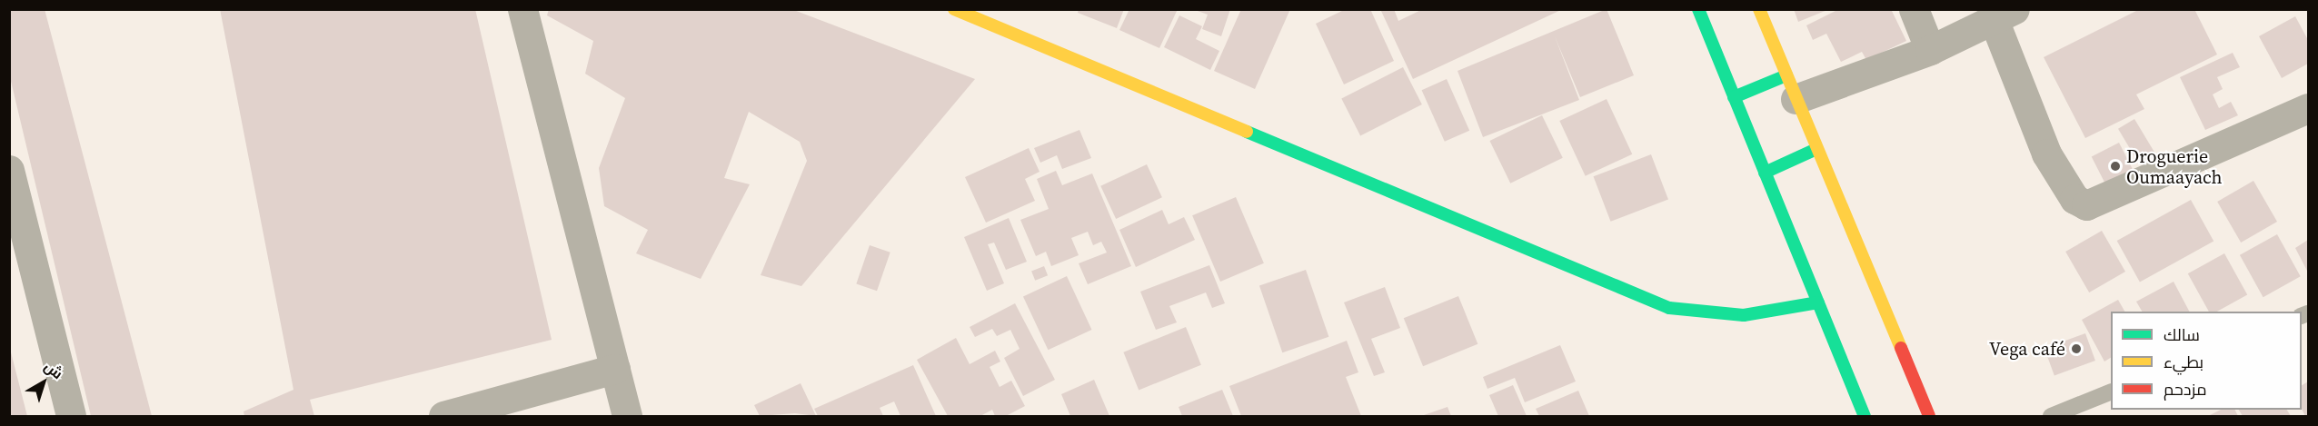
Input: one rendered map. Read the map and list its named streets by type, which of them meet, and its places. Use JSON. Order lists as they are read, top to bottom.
{
  "places": ["Droguerie Oumaayach", "Vega café"],
  "legend": ["سالك", "بطيء", "مزدحم"],
  "north": "top right"
}
